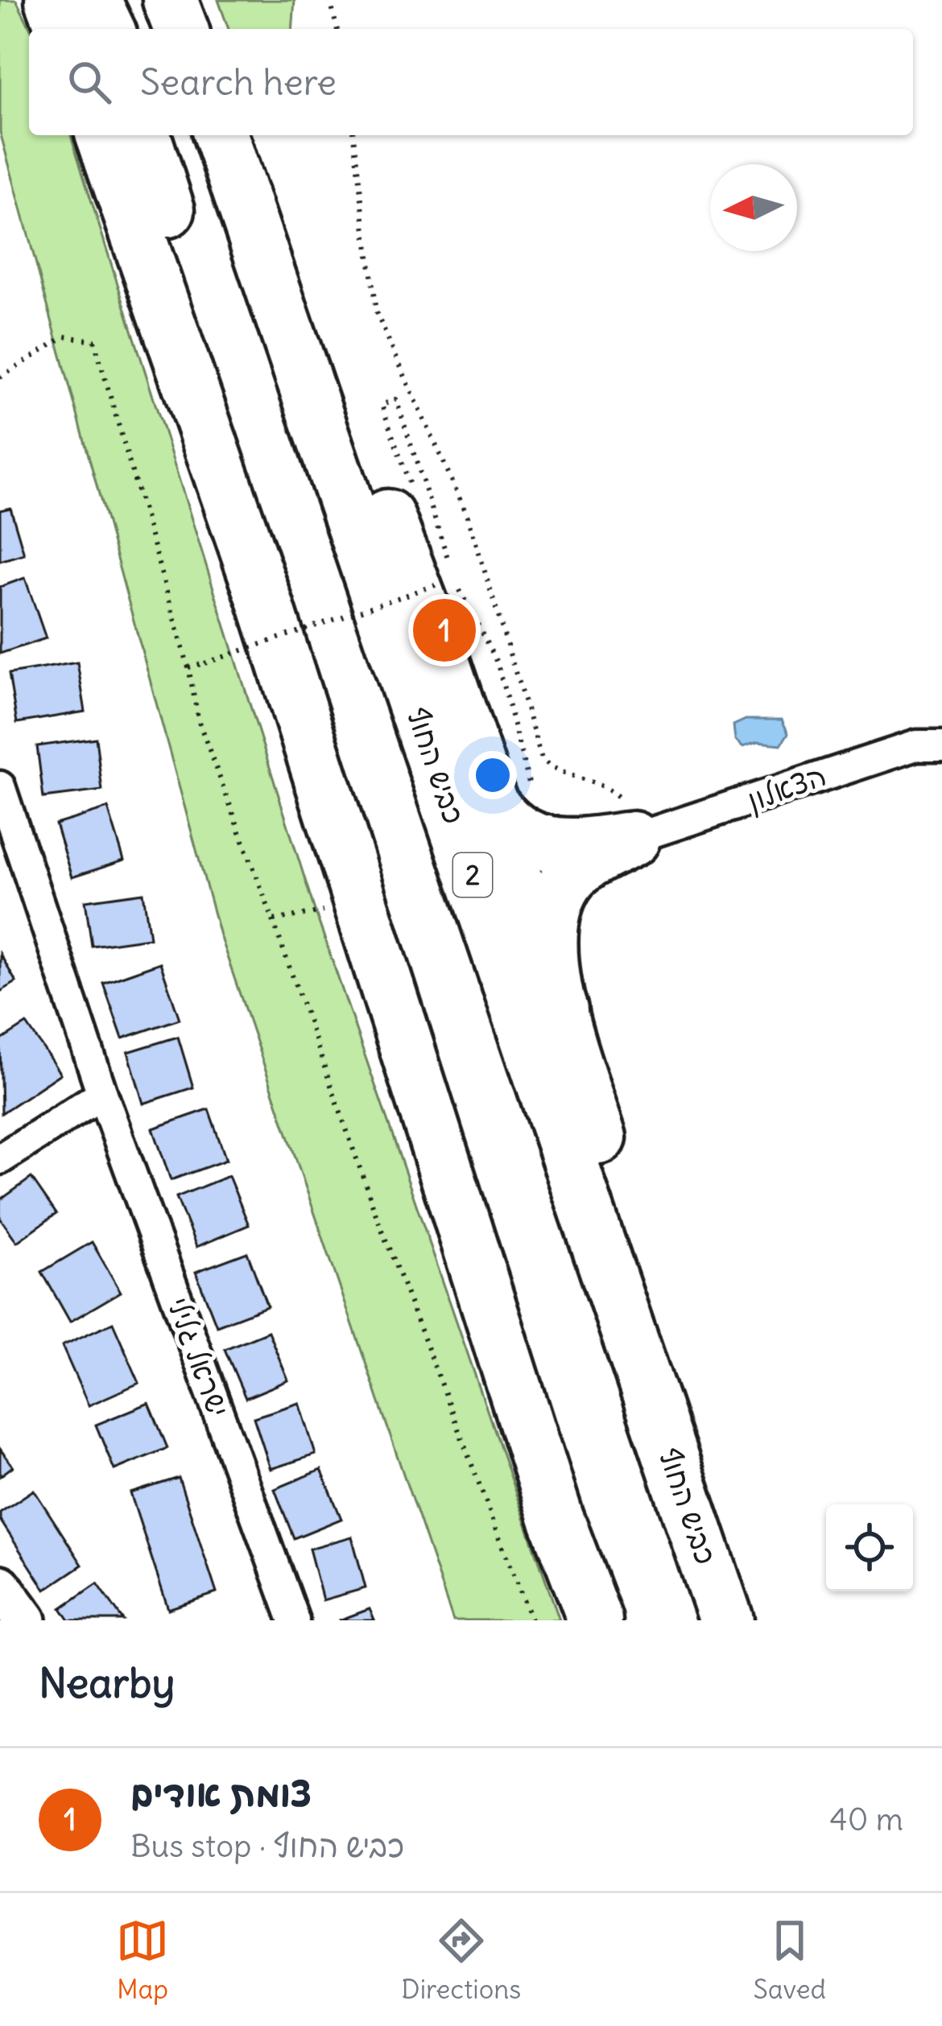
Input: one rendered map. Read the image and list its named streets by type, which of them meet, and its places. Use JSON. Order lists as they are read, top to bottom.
{
  "streets": {
    "highway": ["כביש החוף", "2"],
    "street": ["הצאלון", "ישראל גלילי"]
  },
  "north": "left",
  "page": {
    "search": "Search here",
    "pins": "1",
    "heading": "Nearby",
    "list": [
      {
        "mark": "1",
        "name": "צומת אודים",
        "note": "Bus stop · כביש החוף",
        "value": "40 m"
      }
    ],
    "nav": ["Map", "Directions", "Saved"]
  }
}
